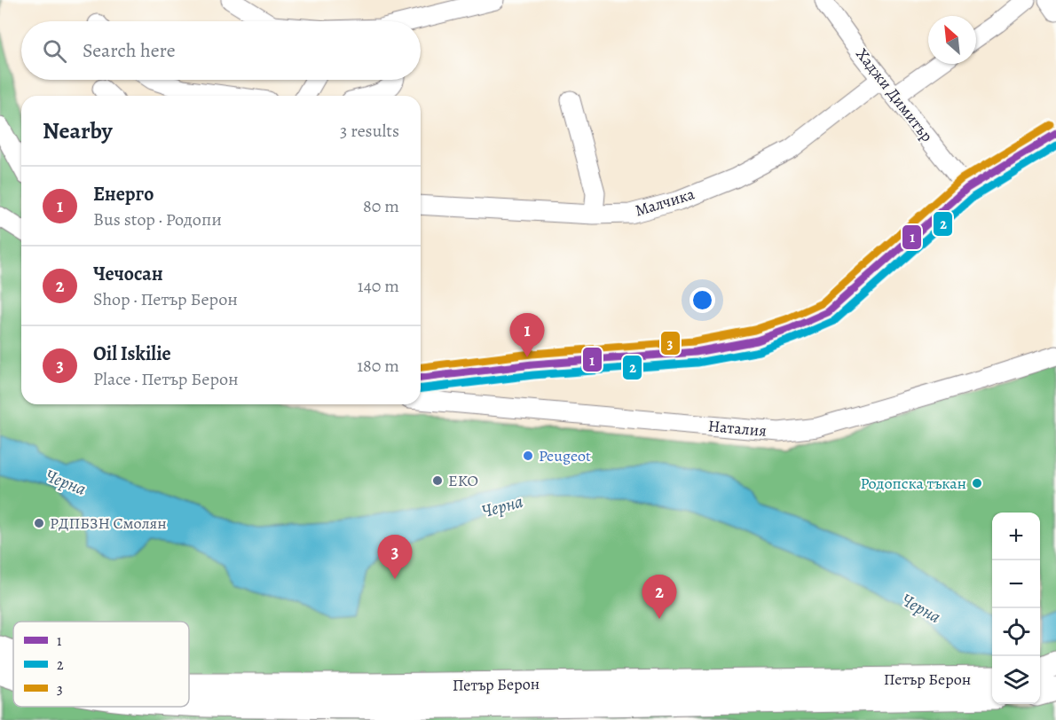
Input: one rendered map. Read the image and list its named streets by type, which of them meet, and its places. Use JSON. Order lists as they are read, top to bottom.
{
  "streets": {
    "main road": ["Петър Берон"],
    "street": ["Хаджи Димитър", "Малчика", "Наталия"]
  },
  "crossings": [
    ["Хаджи Димитър", "Малчика"]
  ],
  "water": ["Черна"],
  "places": [
    "Peugeot",
    "EKO",
    "Родопска тъкан",
    "РДПБЗН Смолян"
  ],
  "lines": ["transit line 3", "transit line 1", "transit line 2"],
  "legend": ["1", "2", "3"],
  "north": "top left",
  "page": {
    "search": "Search here",
    "heading": ["Nearby", "3 results"],
    "list": [
      {
        "mark": "1",
        "name": "Енерго",
        "note": "Bus stop · Родопи",
        "value": "80 m"
      },
      {
        "mark": "2",
        "name": "Чечосан",
        "note": "Shop · Петър Берон",
        "value": "140 m"
      },
      {
        "mark": "3",
        "name": "Oil Iskilie",
        "note": "Place · Петър Берон",
        "value": "180 m"
      }
    ],
    "pins": ["1", "3", "2"],
    "map_buttons": ["+", "−"]
  }
}
